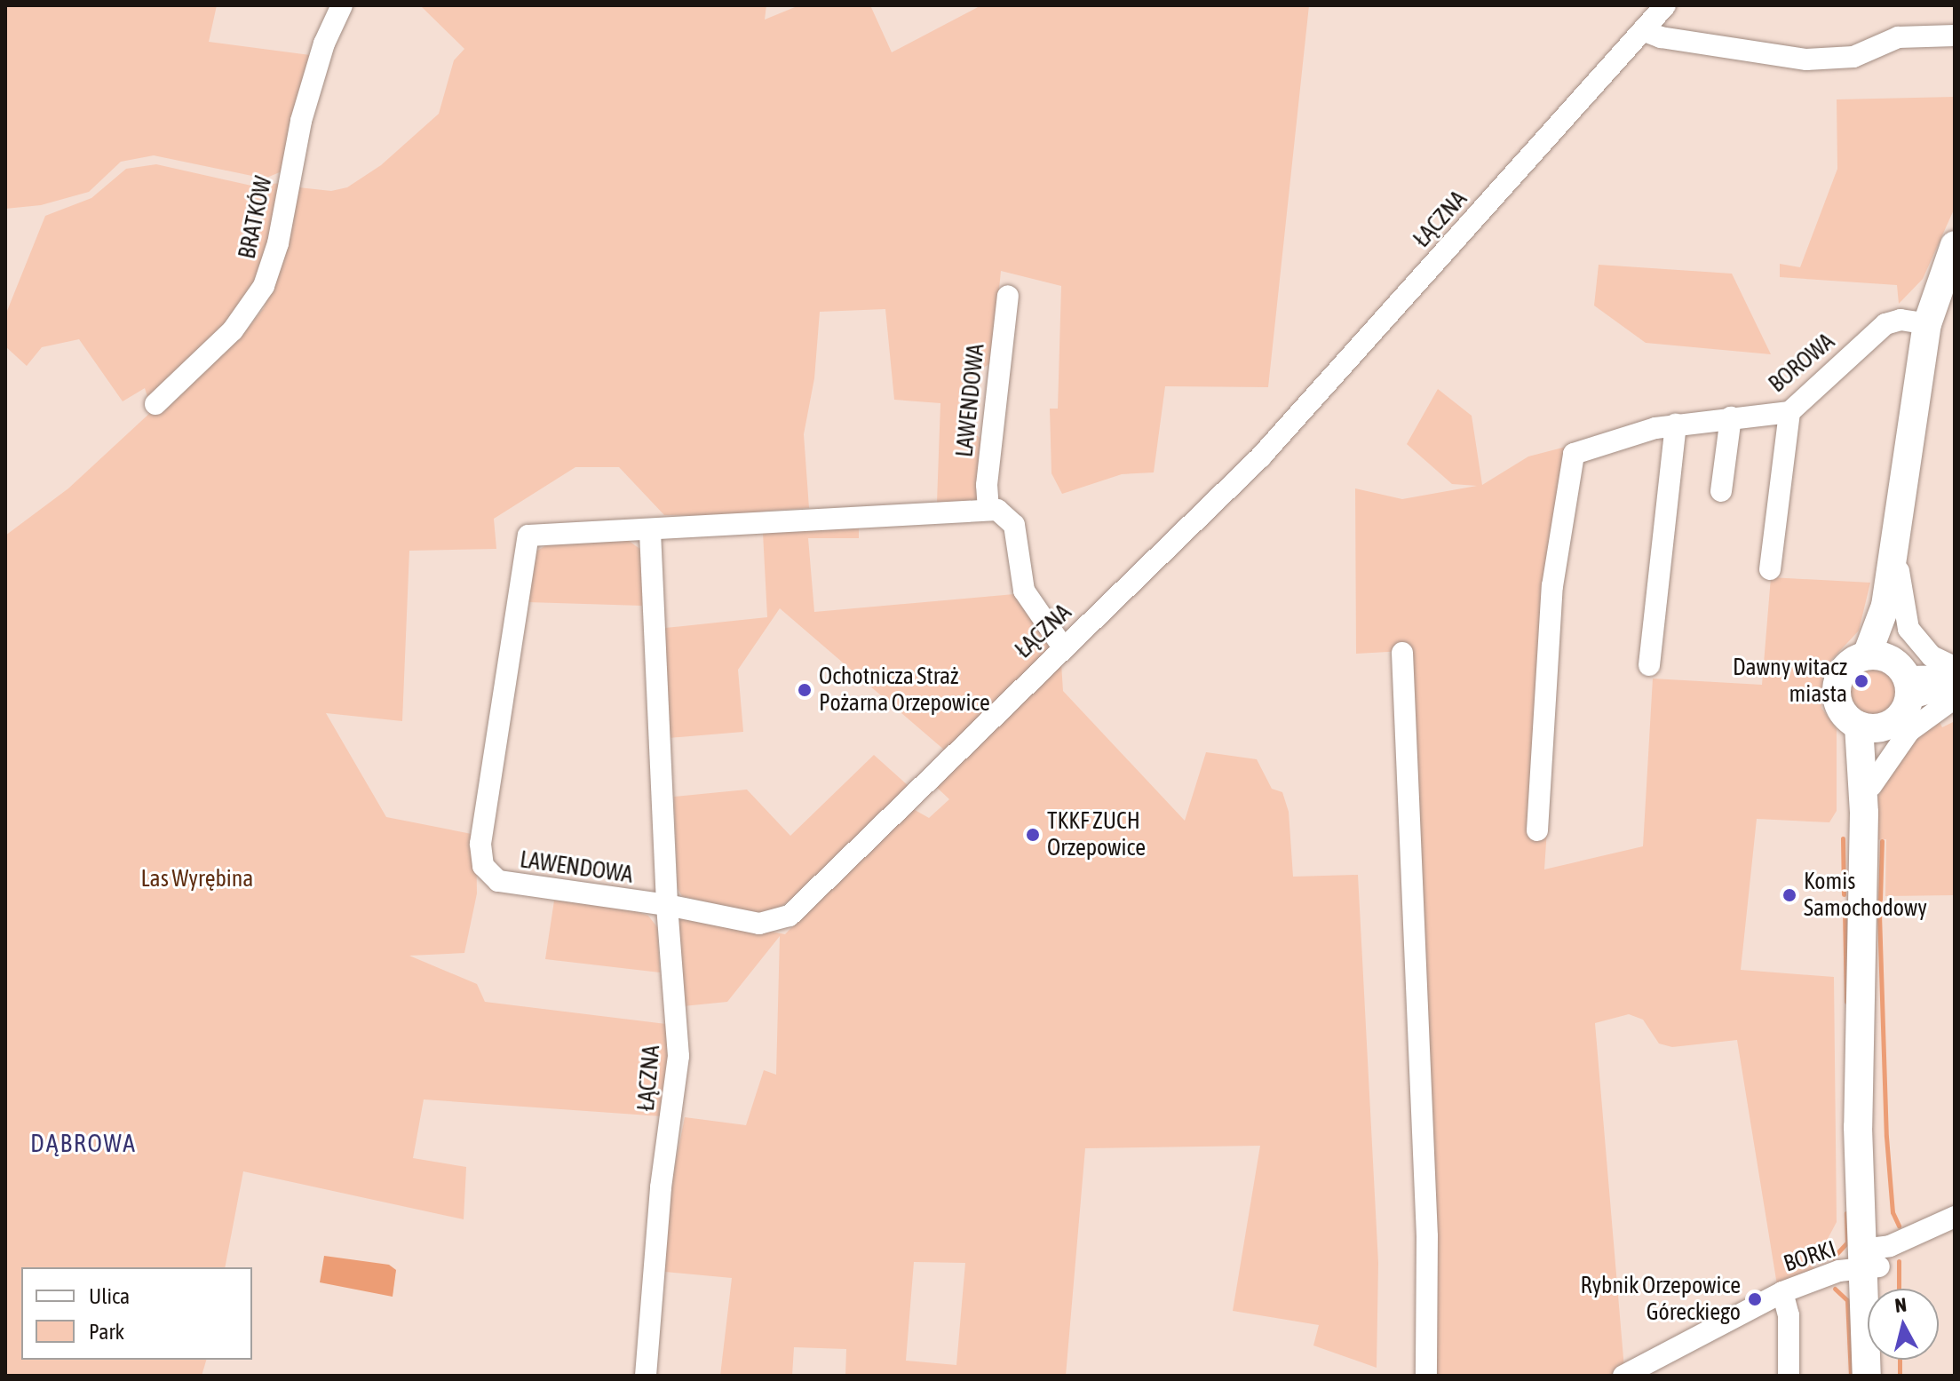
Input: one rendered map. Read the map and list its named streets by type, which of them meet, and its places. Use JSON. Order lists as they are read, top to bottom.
{
  "streets": {
    "street": [
      "BRATKÓW",
      "ŁĄCZNA",
      "BOROWA",
      "LAWENDOWA",
      "BORKI"
    ]
  },
  "crossings": [
    ["ŁĄCZNA", "LAWENDOWA"]
  ],
  "districts": ["DĄBROWA"],
  "parks": ["Las Wyrębina"],
  "places": [
    "Dawny witacz miasta",
    "Ochotnicza Straż Pożarna Orzepowice",
    "TKKF ZUCH Orzepowice",
    "Komis Samochodowy",
    "Rybnik Orzepowice Góreckiego"
  ],
  "legend": ["Ulica", "Park"],
  "north": "top"
}
